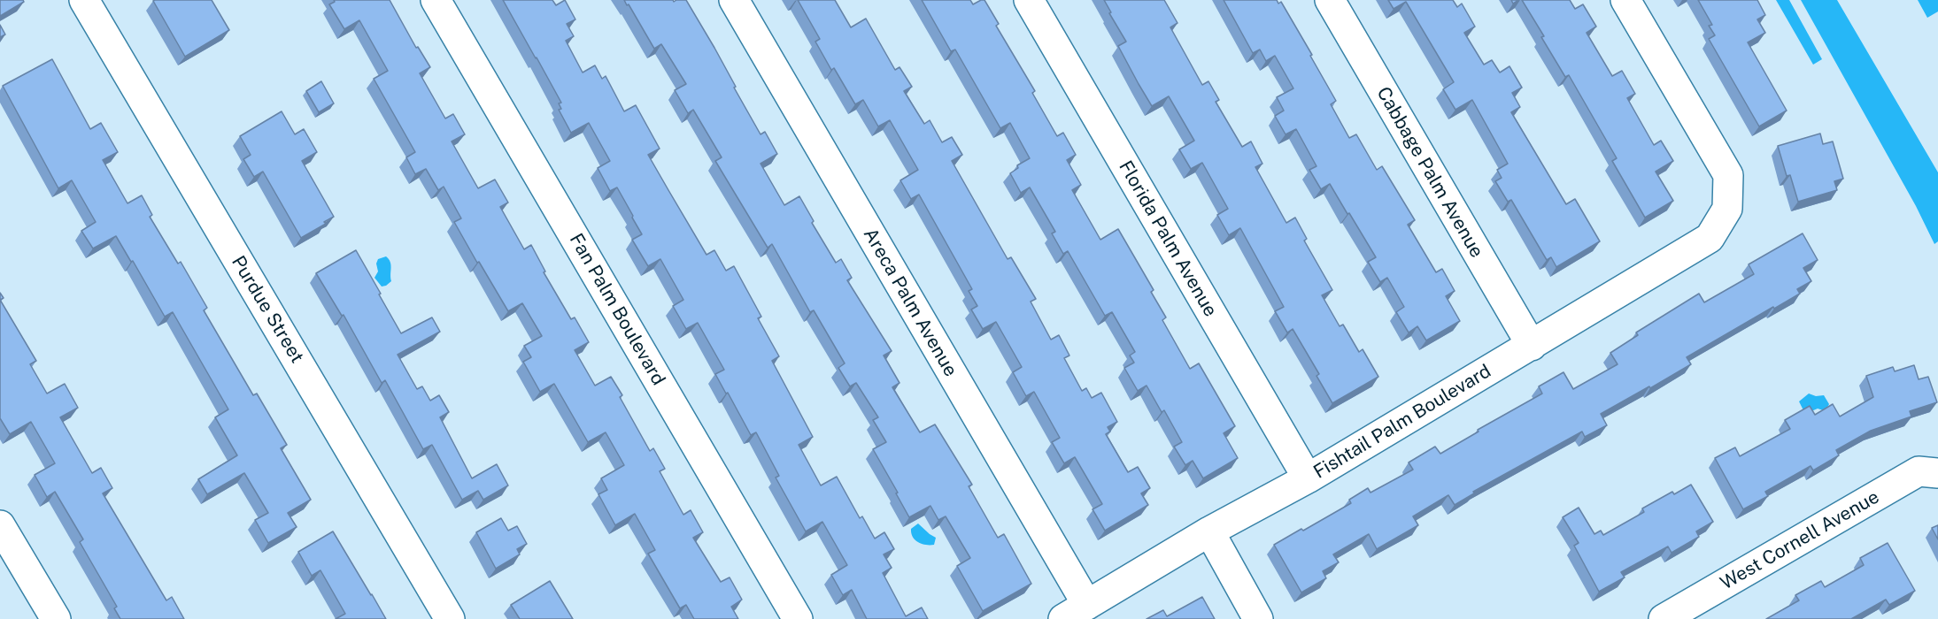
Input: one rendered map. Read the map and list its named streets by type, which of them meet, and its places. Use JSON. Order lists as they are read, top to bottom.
{
  "streets": {
    "street": [
      "Cabbage Palm Avenue",
      "Florida Palm Avenue",
      "Areca Palm Avenue",
      "Purdue Street",
      "Fan Palm Boulevard",
      "Fishtail Palm Boulevard",
      "West Cornell Avenue"
    ]
  },
  "crossings": [
    ["Cabbage Palm Avenue", "Fishtail Palm Boulevard"],
    ["Florida Palm Avenue", "Fishtail Palm Boulevard"],
    ["Areca Palm Avenue", "Fishtail Palm Boulevard"]
  ]
}
